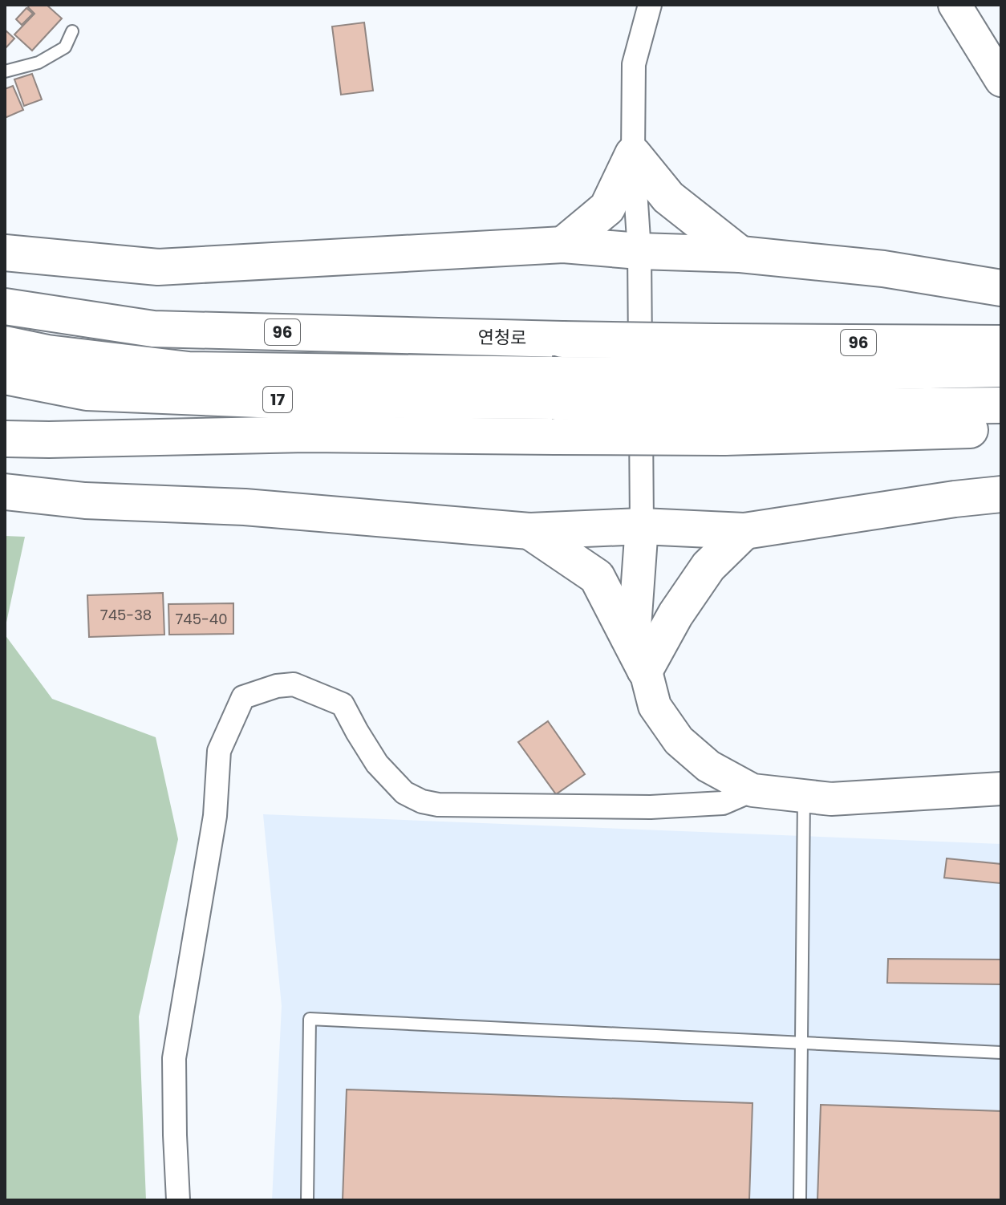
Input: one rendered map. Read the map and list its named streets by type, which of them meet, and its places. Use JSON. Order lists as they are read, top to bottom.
{
  "streets": {
    "highway": ["96", "연청로", "17"]
  },
  "crossings": [
    ["연청로", "17"]
  ],
  "house_numbers": ["745-38", "745-40"]
}
